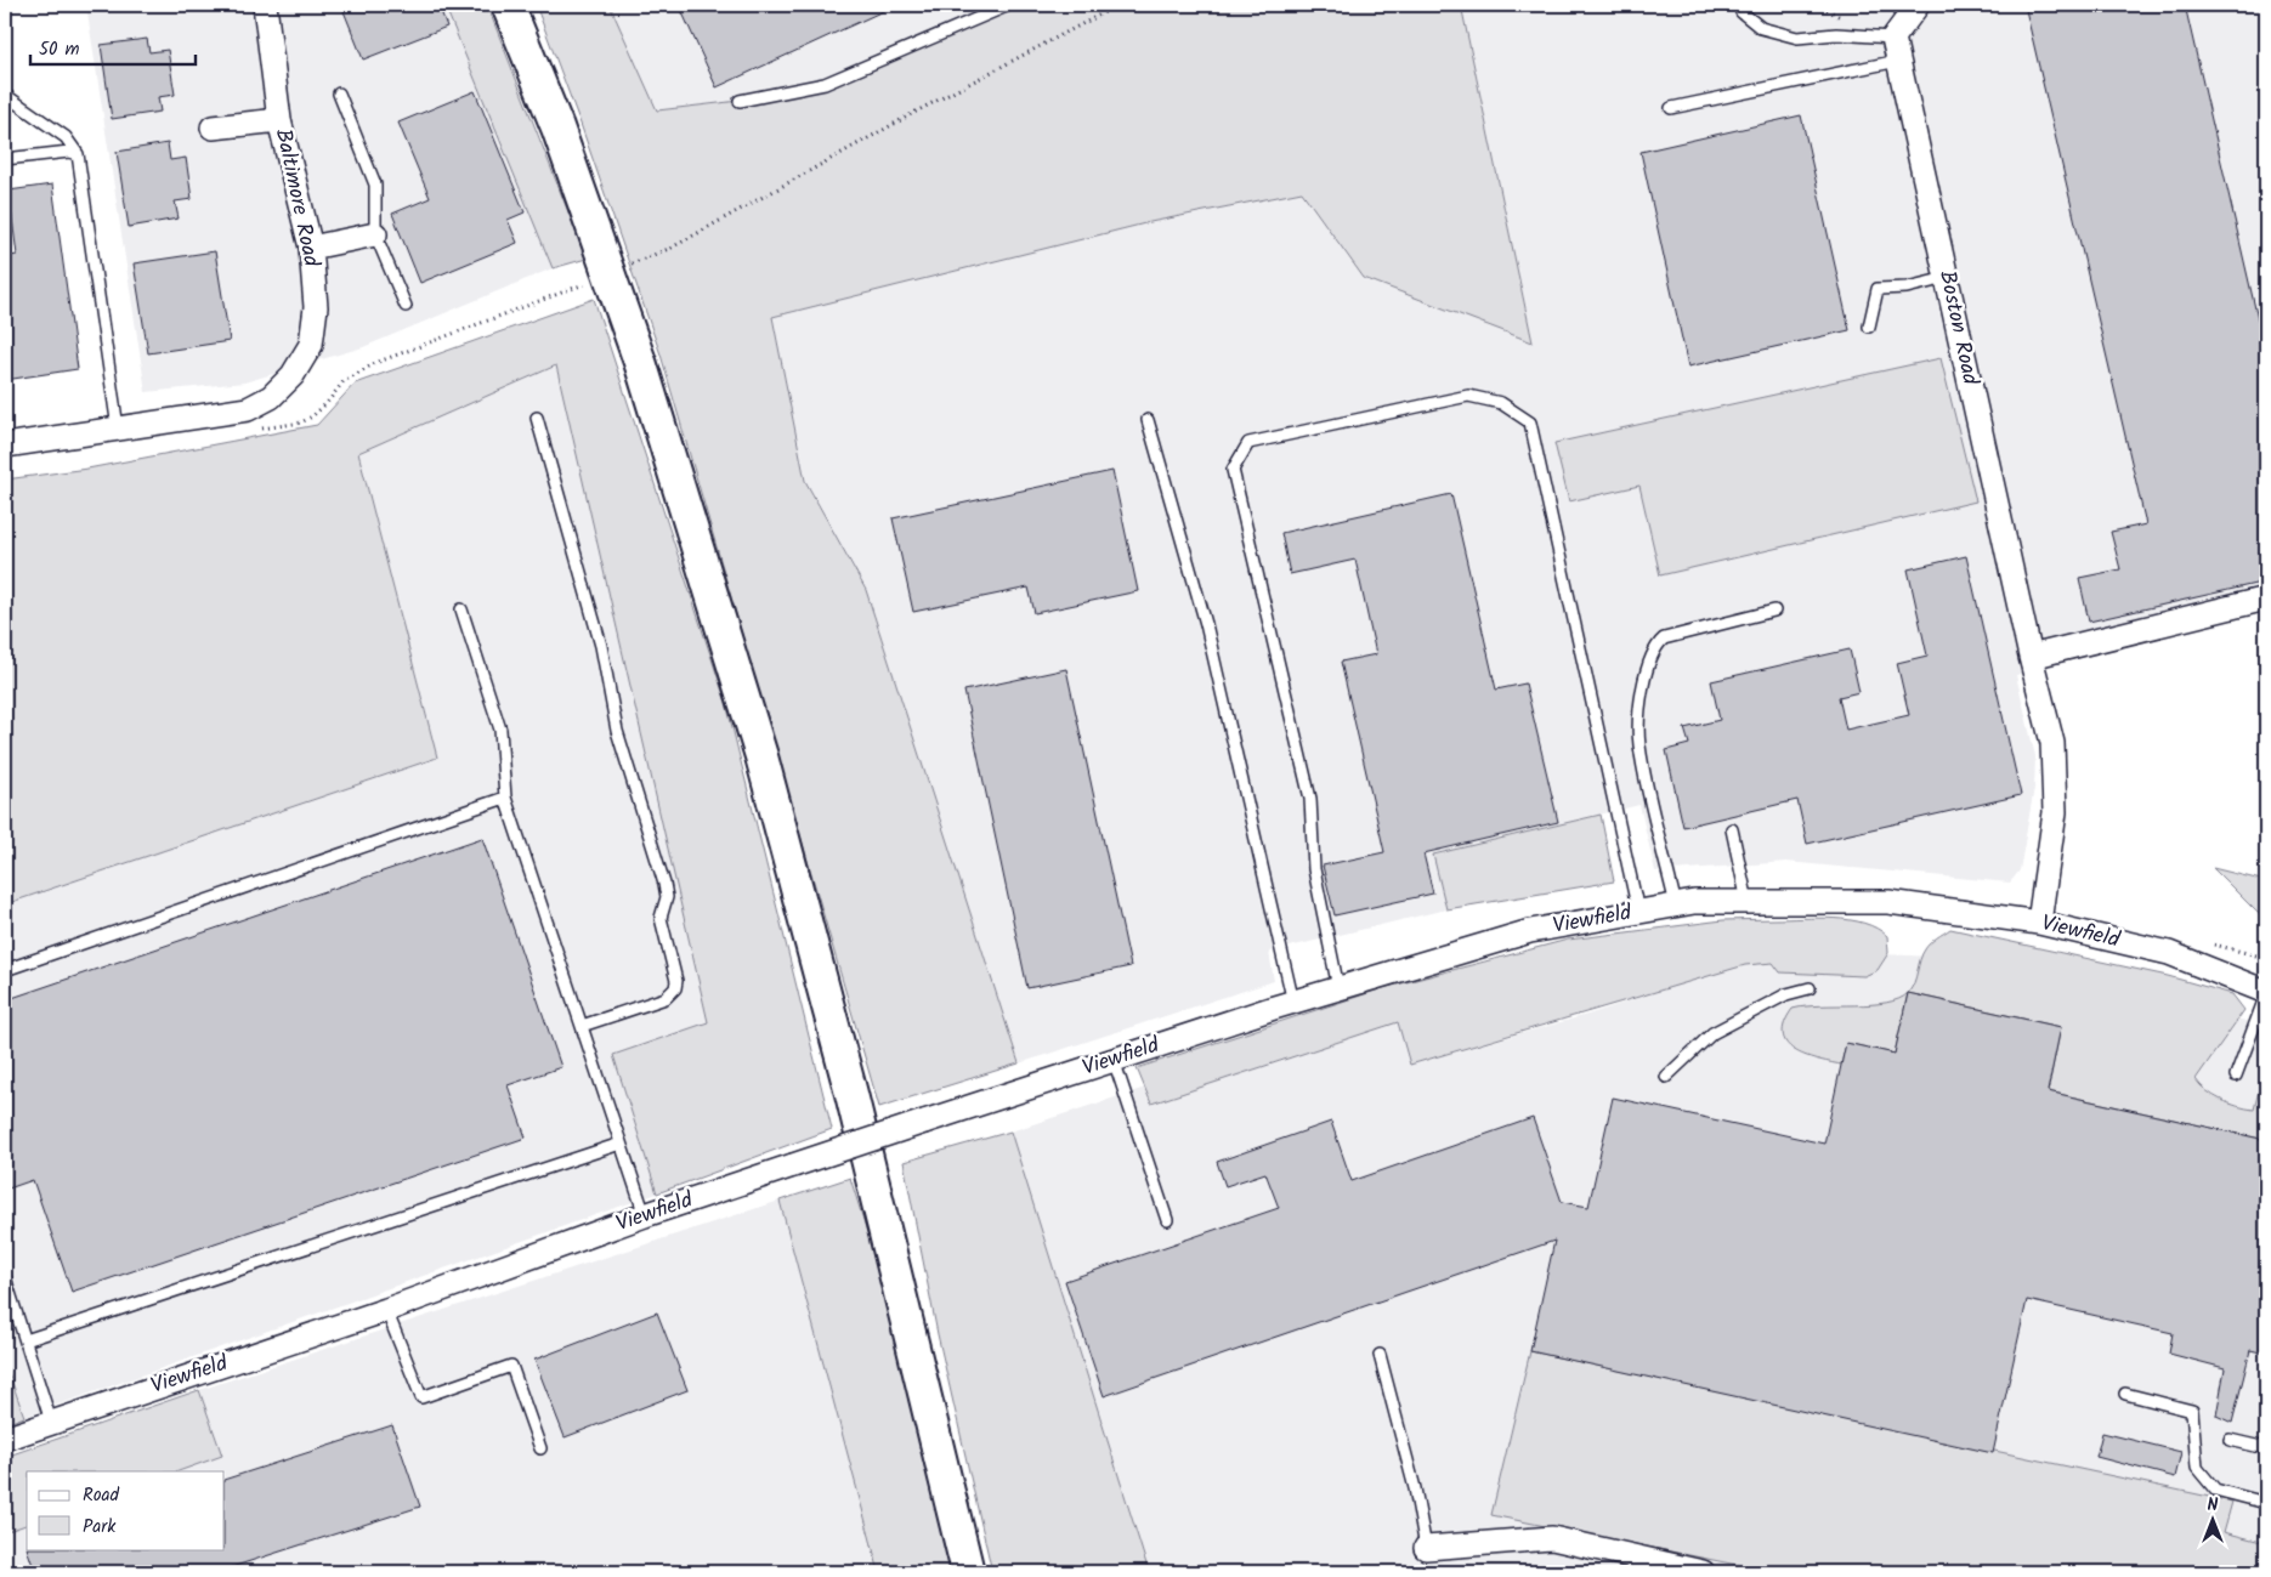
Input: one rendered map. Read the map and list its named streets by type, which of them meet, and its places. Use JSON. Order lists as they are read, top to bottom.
{
  "streets": {
    "street": ["Baltimore Road", "Boston Road", "Viewfield"]
  },
  "crossings": [
    ["Boston Road", "Viewfield"]
  ],
  "legend": ["Road", "Park"],
  "scale_bar": "50 m",
  "north": "top"
}
